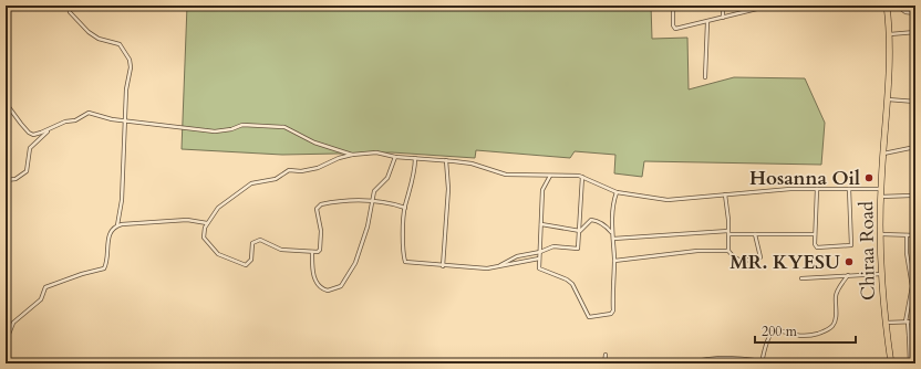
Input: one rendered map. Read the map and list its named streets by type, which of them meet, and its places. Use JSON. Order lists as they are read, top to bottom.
{
  "streets": {
    "highway": ["Chiraa Road"]
  },
  "places": ["Hosanna Oil", "MR. KYESU"],
  "scale_bar": "200 m"
}
